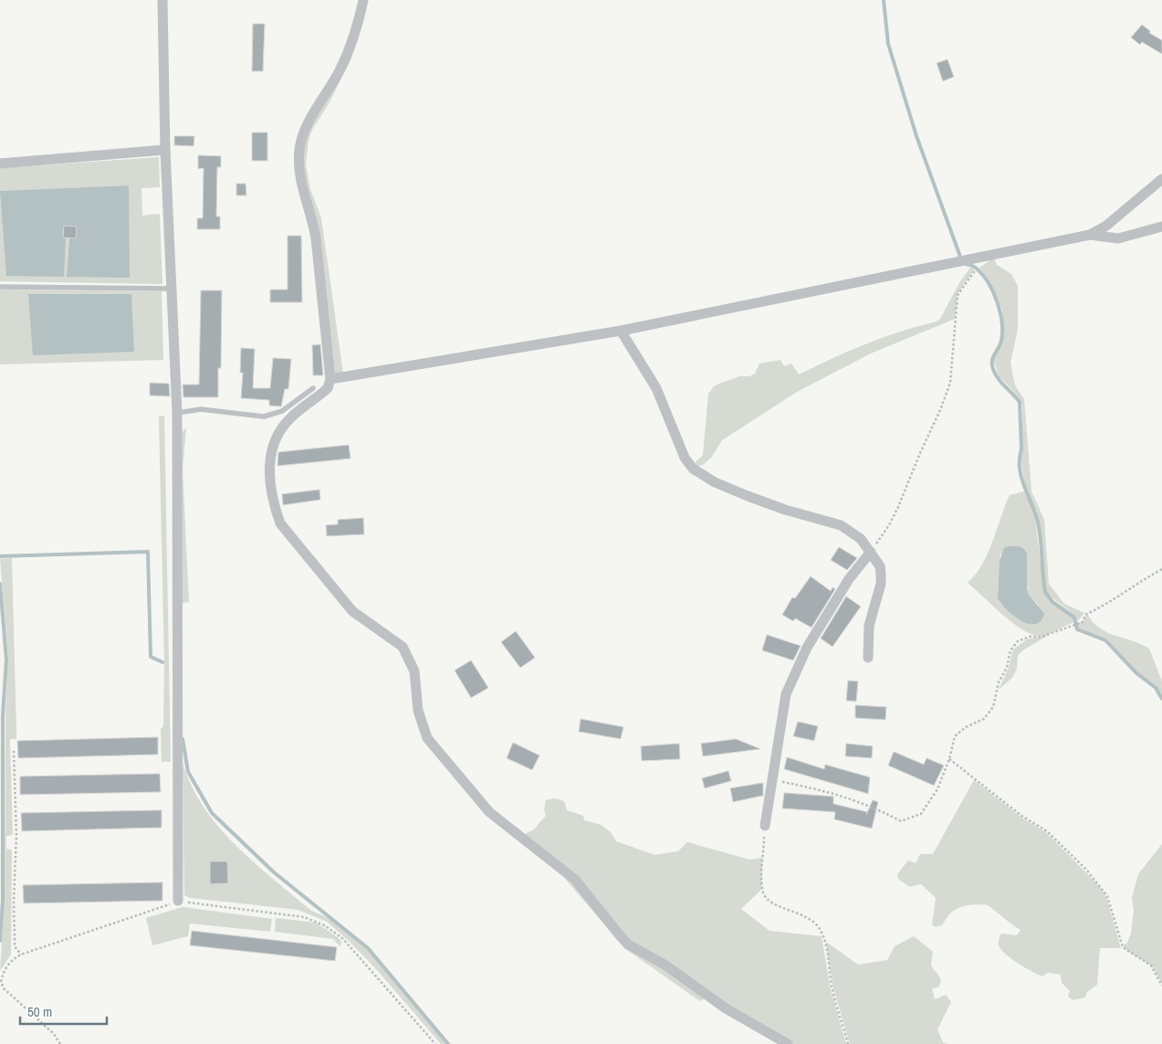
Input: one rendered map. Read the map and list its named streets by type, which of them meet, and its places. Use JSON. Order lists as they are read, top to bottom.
{
  "scale_bar": "50 m"
}
